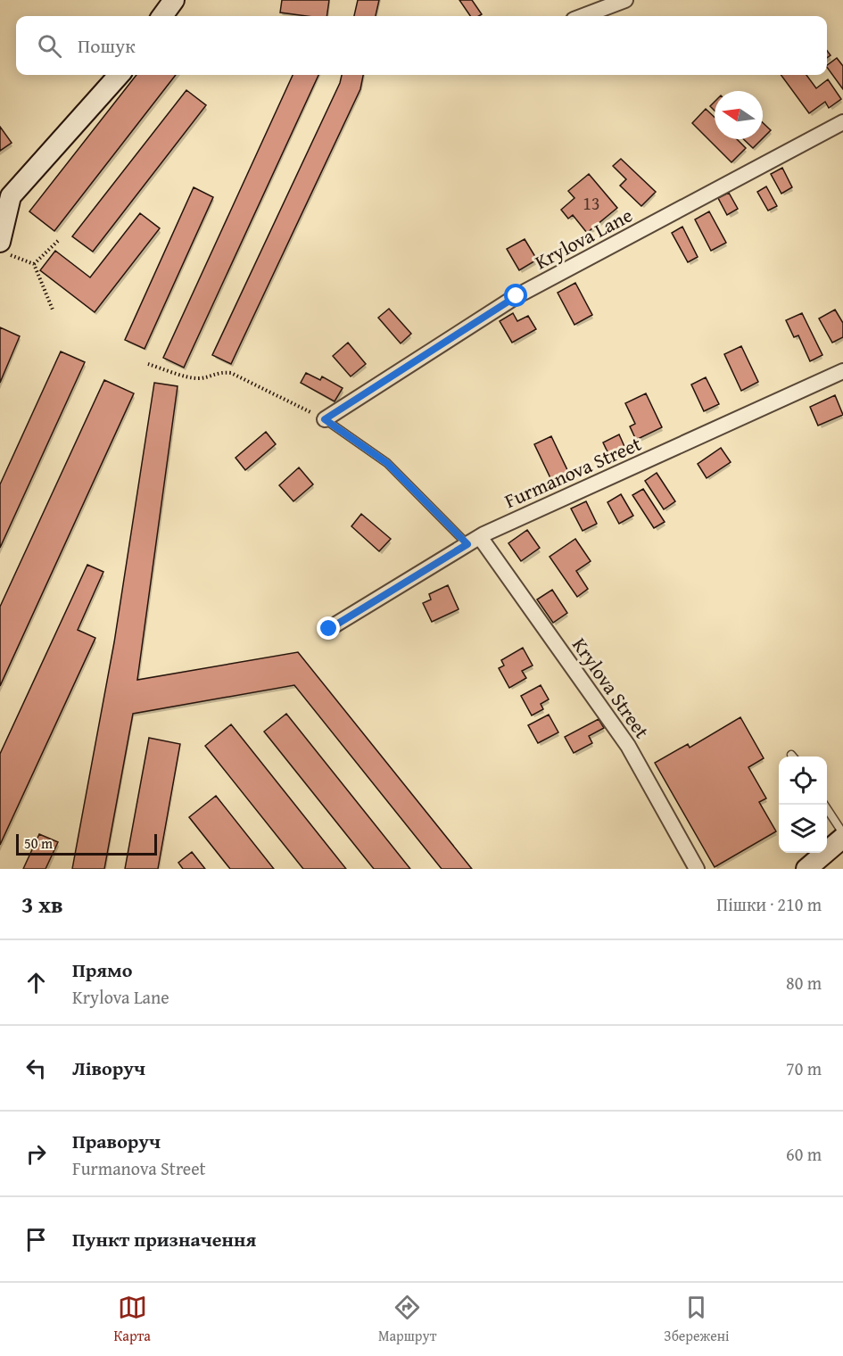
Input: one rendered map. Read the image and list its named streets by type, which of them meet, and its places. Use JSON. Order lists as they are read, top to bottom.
{
  "streets": {
    "street": ["Krylova Lane", "Furmanova Street", "Krylova Street"]
  },
  "crossings": [
    ["Furmanova Street", "Krylova Street"]
  ],
  "house_numbers": ["13"],
  "scale_bar": "50 m",
  "north": "left",
  "page": {
    "search": "Пошук",
    "scale": "50 m",
    "heading": ["3 хв", "Пішки · 210 m"],
    "list": [
      ["Прямо", "Krylova Lane", "80 m"],
      ["Ліворуч", "70 m"],
      ["Праворуч", "Furmanova Street", "60 m"],
      "Пункт призначення"
    ],
    "nav": ["Карта", "Маршрут", "Збережені"]
  }
}
